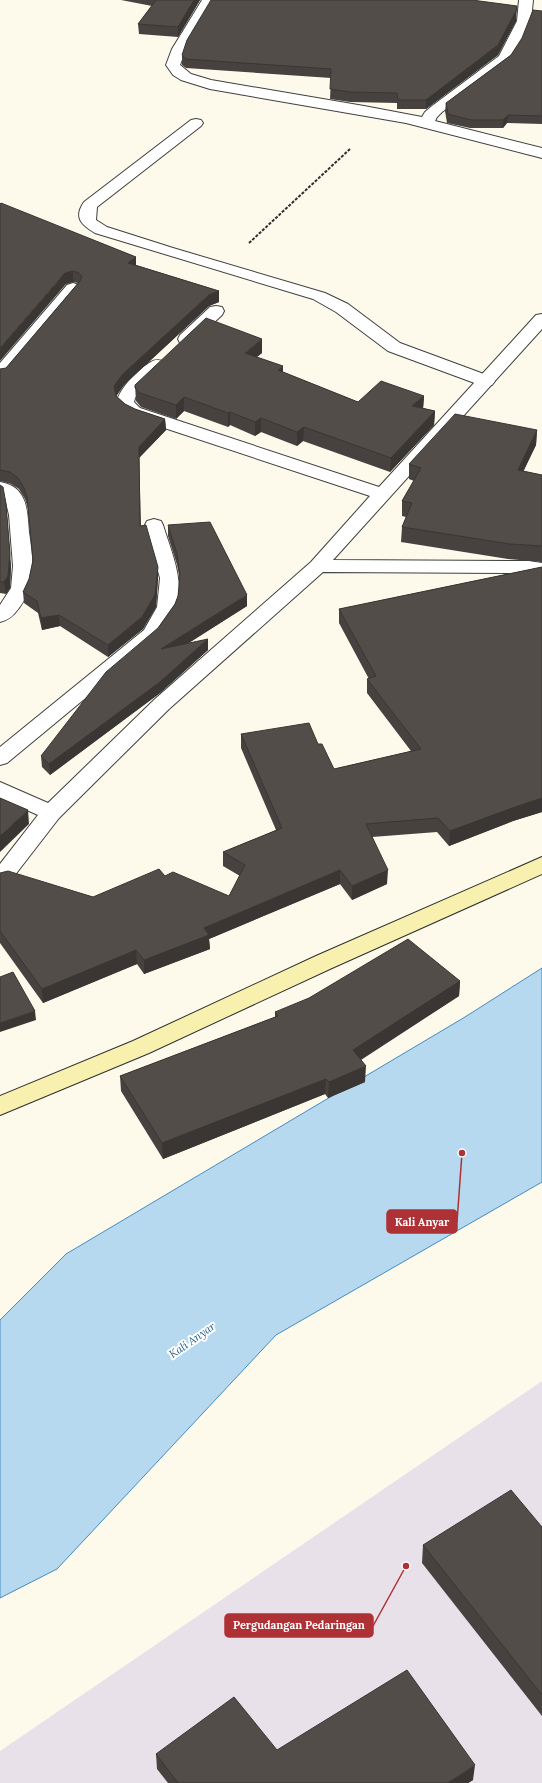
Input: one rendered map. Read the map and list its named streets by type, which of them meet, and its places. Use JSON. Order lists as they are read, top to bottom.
{
  "water": ["Kali Anyar"],
  "places": ["Kali Anyar", "Pergudangan Pedaringan"]
}
